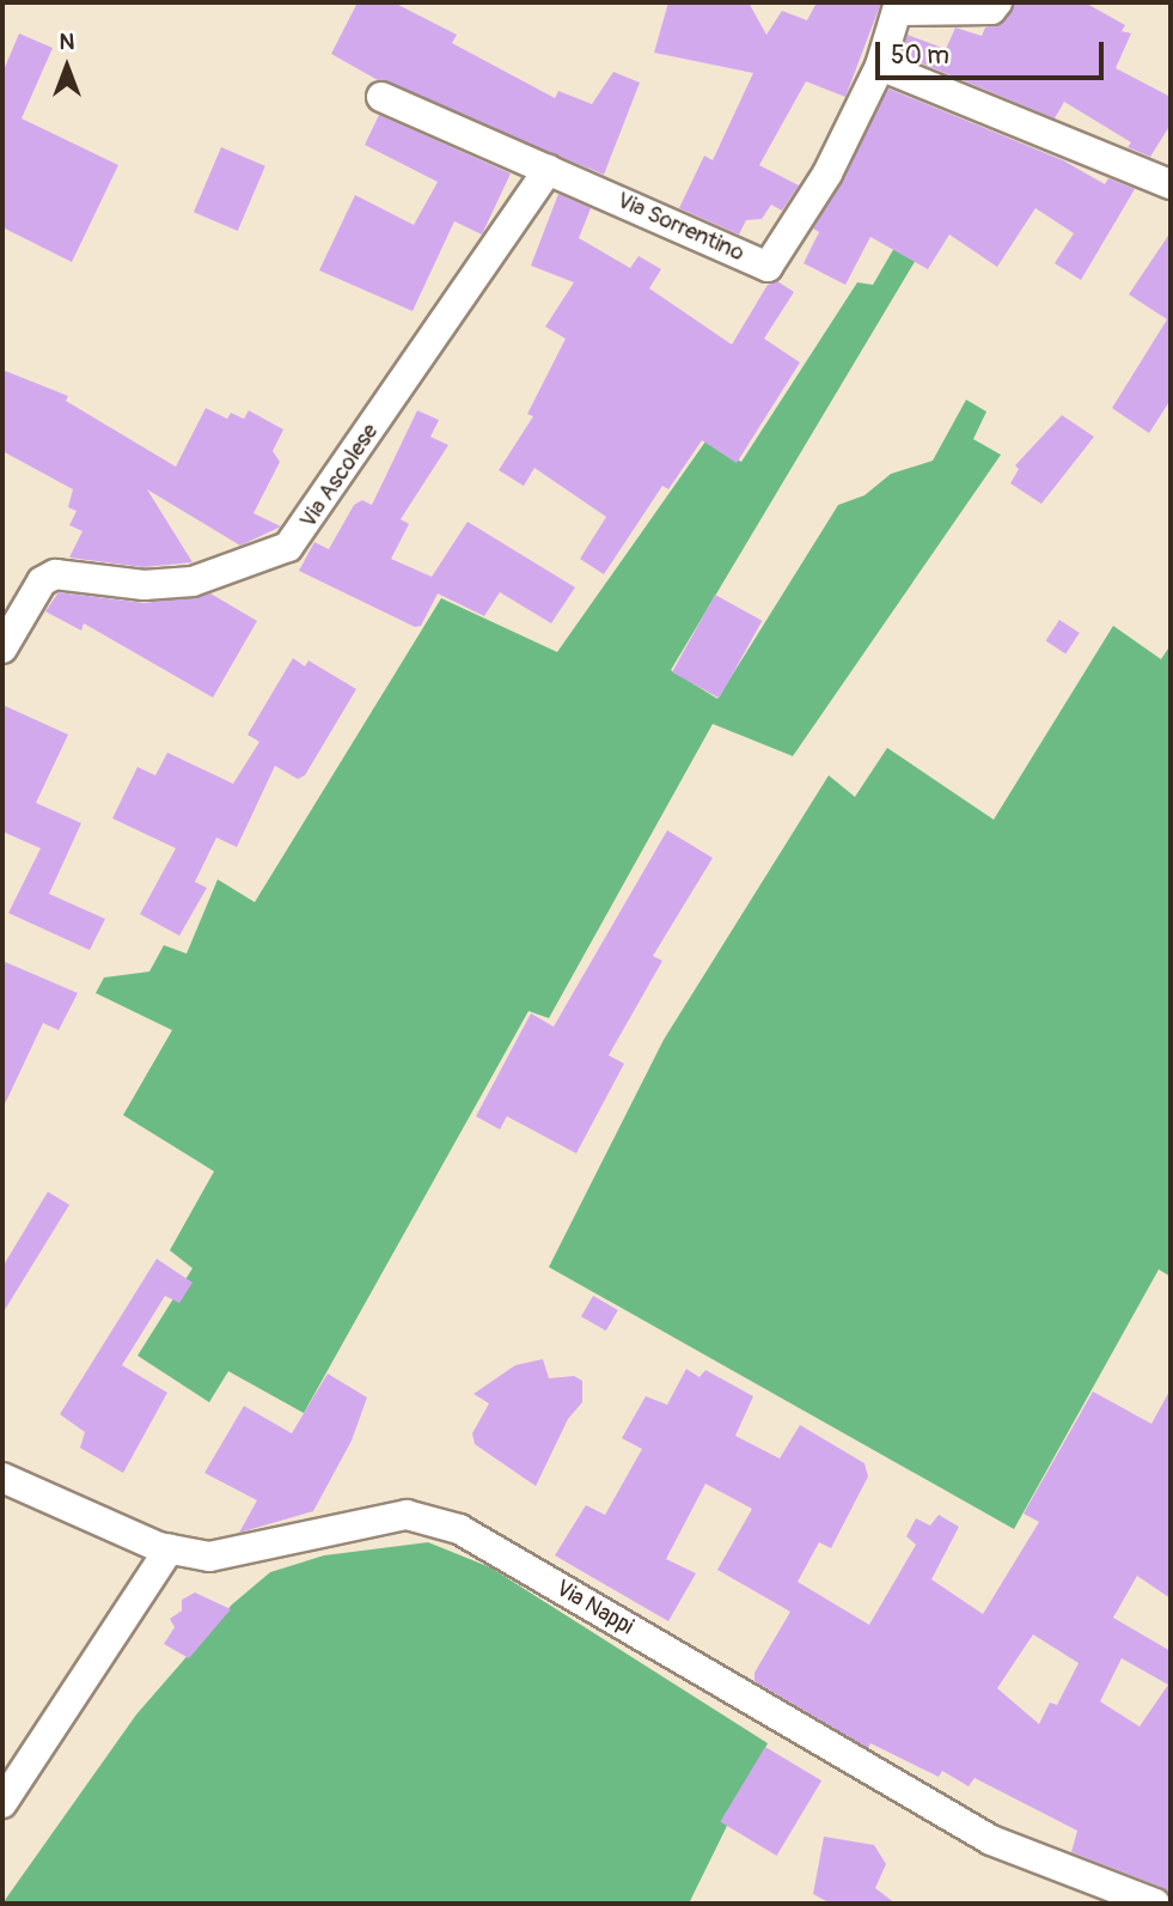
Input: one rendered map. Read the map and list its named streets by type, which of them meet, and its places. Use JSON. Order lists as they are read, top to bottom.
{
  "streets": {
    "street": ["Via Sorrentino", "Via Ascolese", "Via Nappi"]
  },
  "crossings": [
    ["Via Sorrentino", "Via Ascolese"]
  ],
  "scale_bar": "50 m",
  "north": "top"
}
